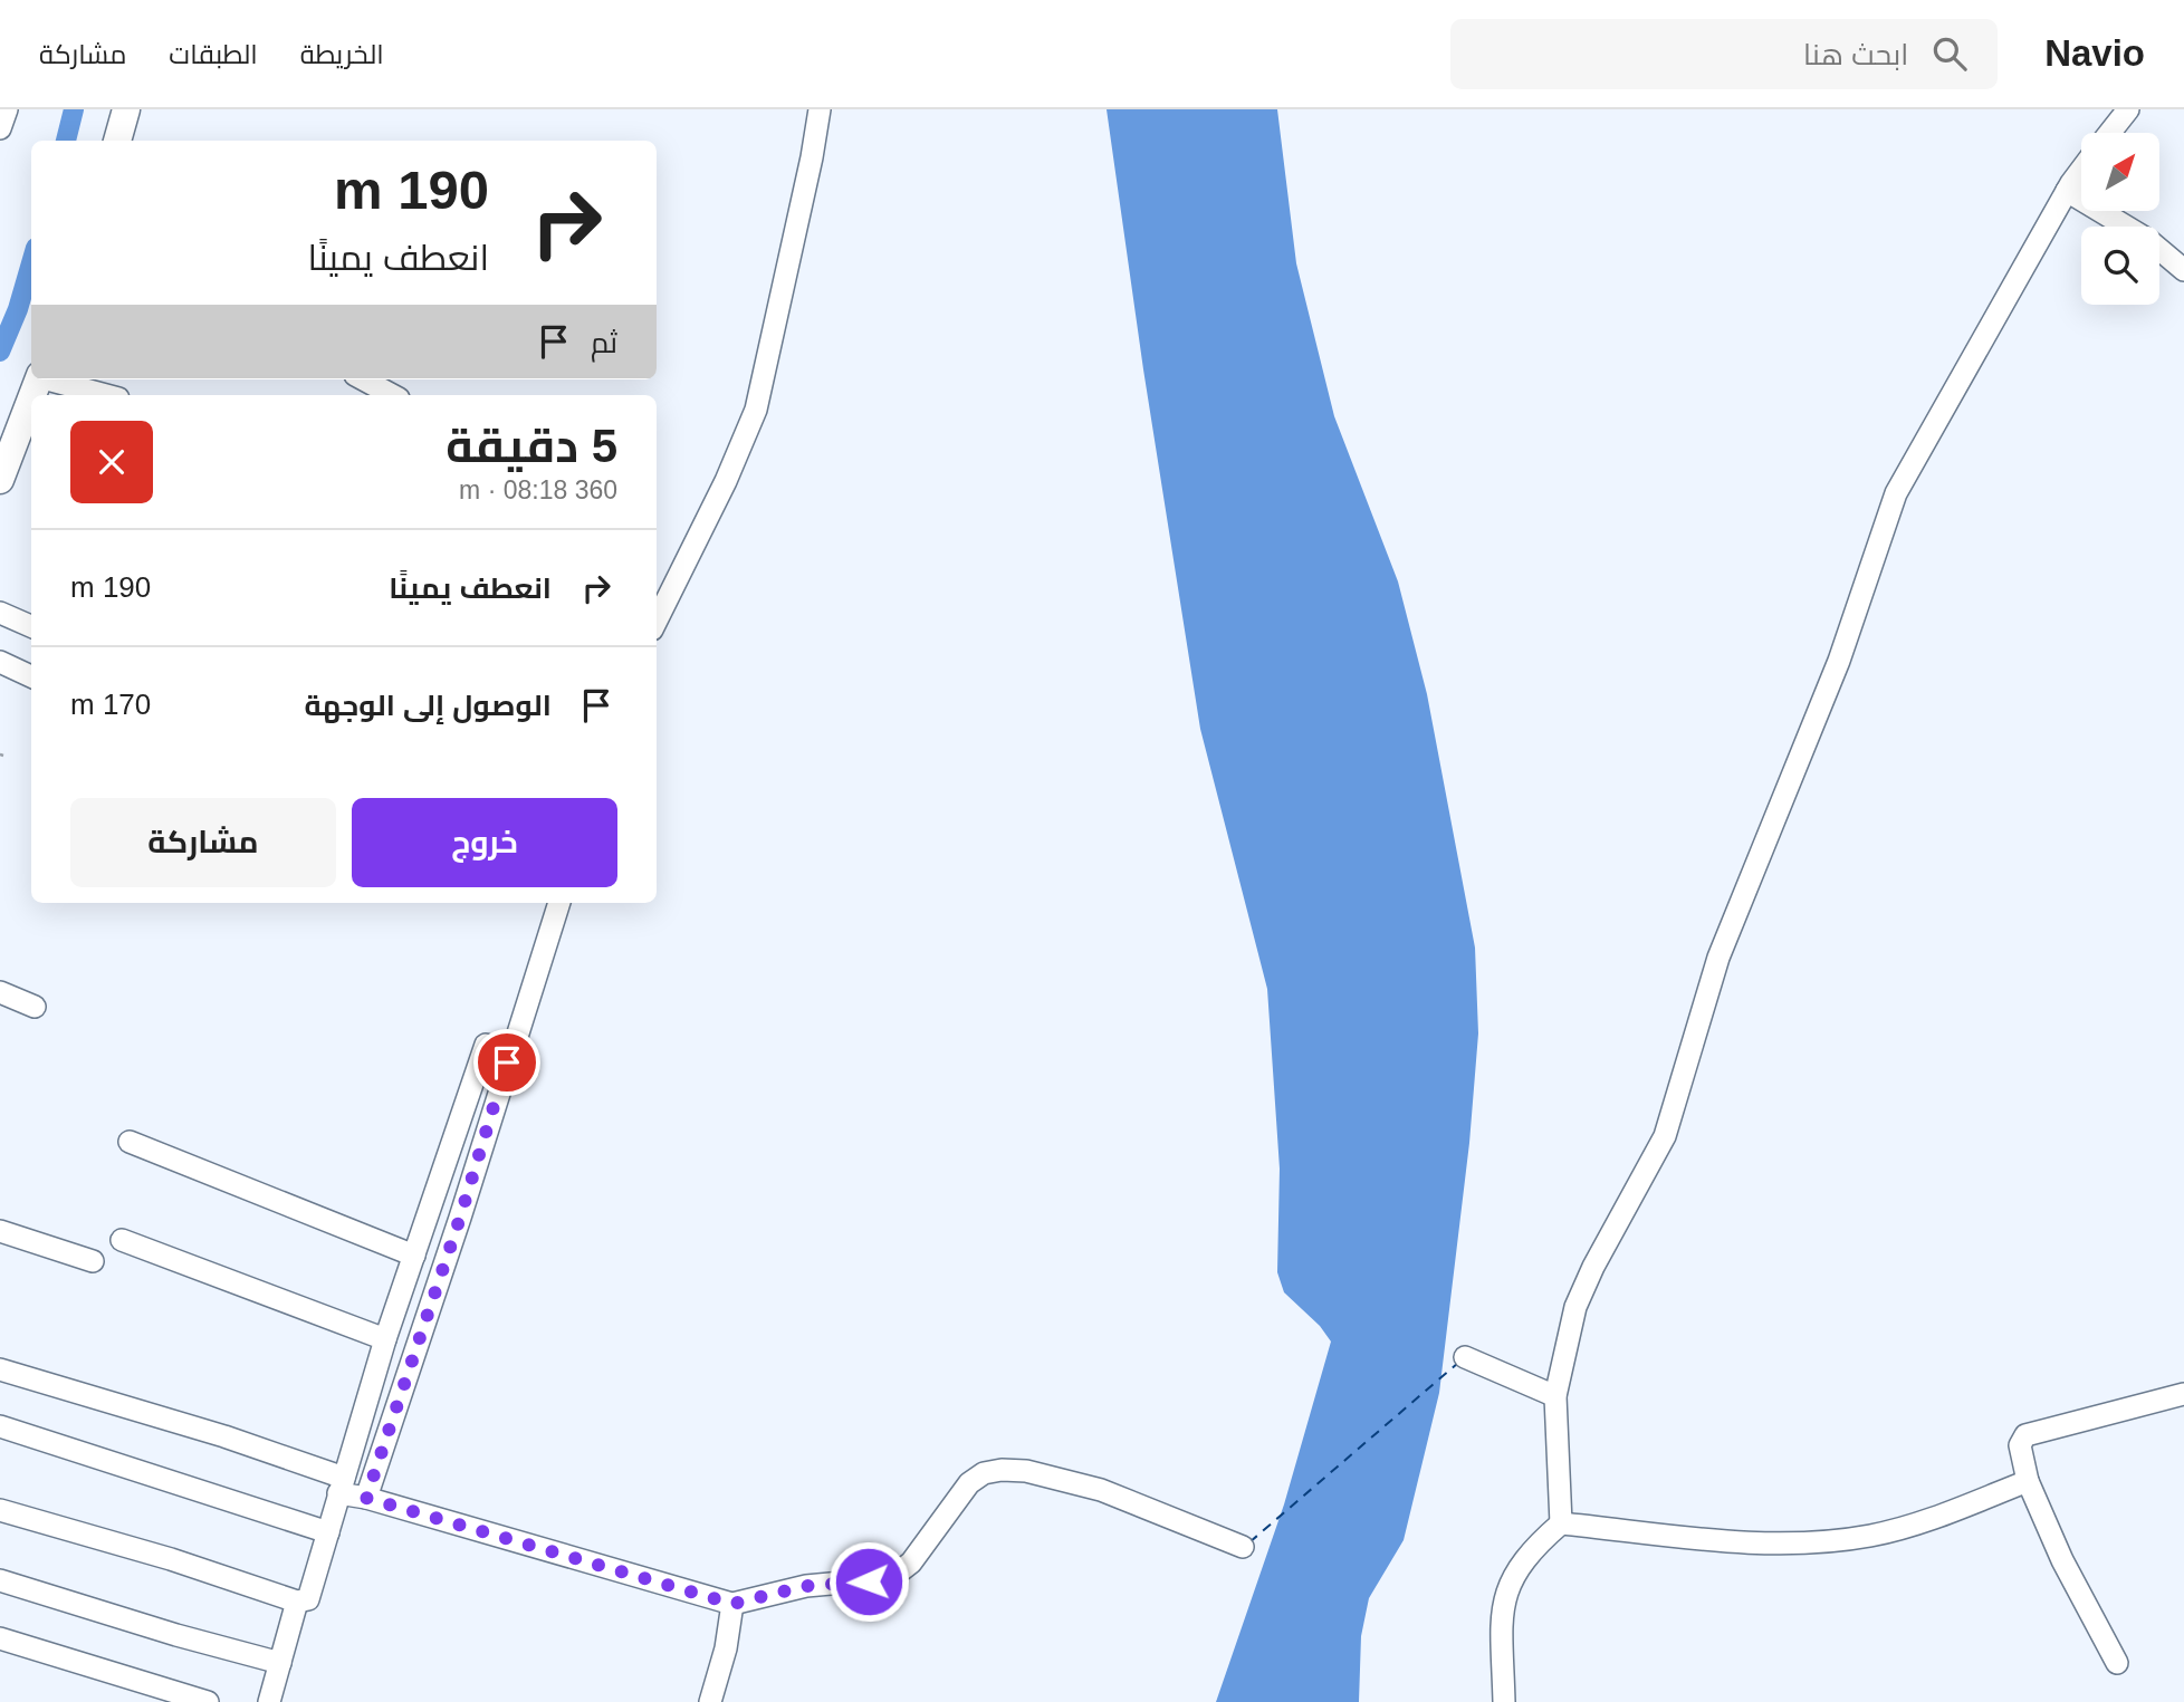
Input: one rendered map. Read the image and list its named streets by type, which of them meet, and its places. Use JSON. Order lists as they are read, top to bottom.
{
  "north": "top right",
  "page": {
    "header": "Navio",
    "search": "ابحث هنا",
    "nav": ["الخريطة", "الطبقات", "مشاركة"],
    "turn": ["190 m", "انعطف يمينًا"],
    "then": "ثم",
    "heading": ["5 دقيقة", "360 m · 08:18"],
    "list": [
      {
        "name": "انعطف يمينًا",
        "value": "190 m"
      },
      {
        "name": "الوصول إلى الوجهة",
        "value": "170 m"
      }
    ],
    "buttons": ["خروج", "مشاركة"]
  }
}
